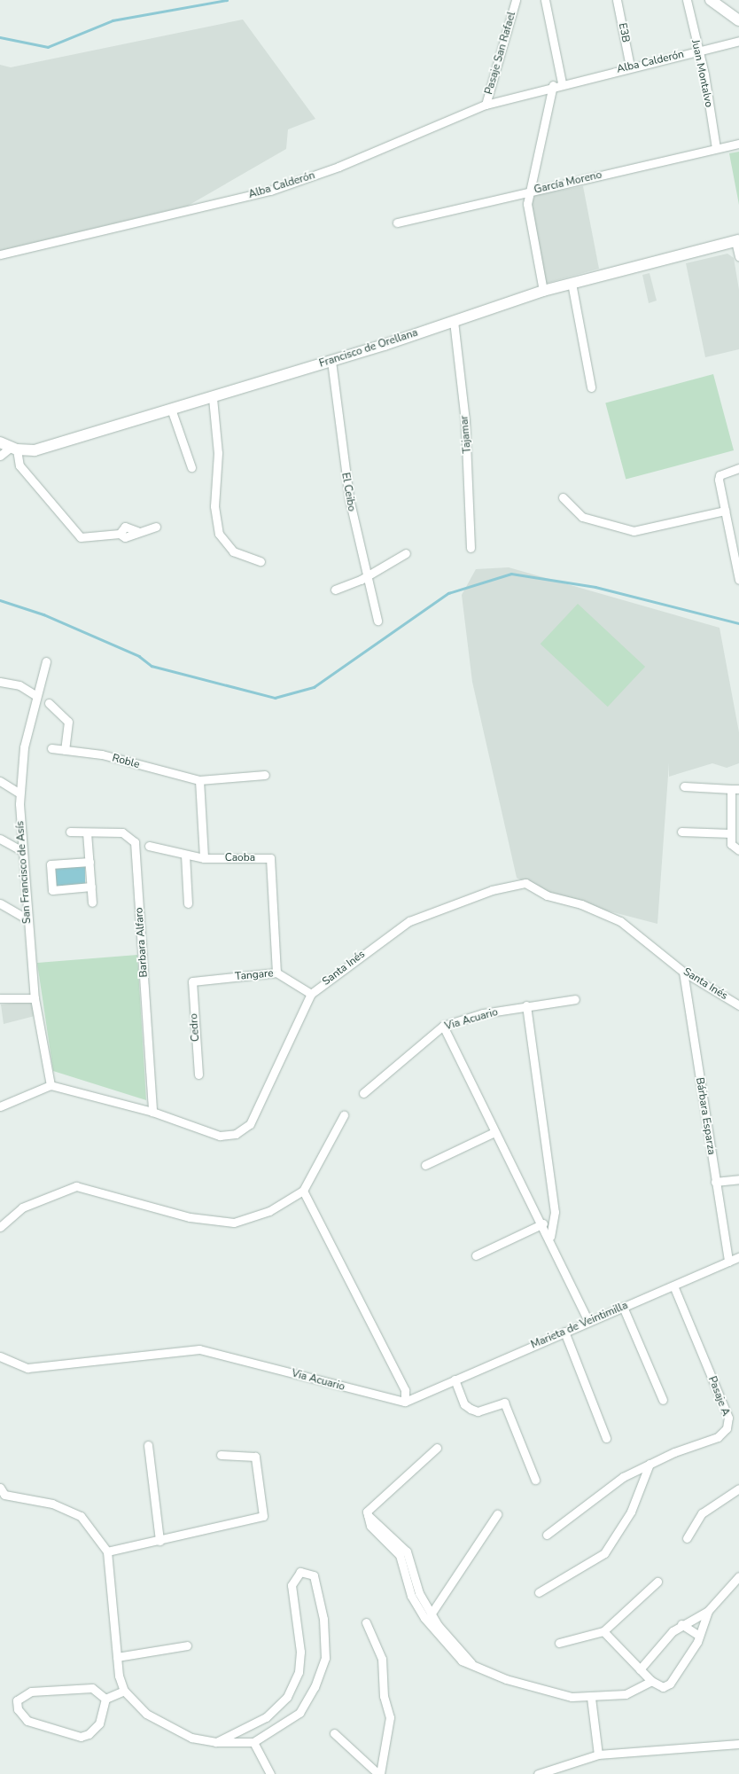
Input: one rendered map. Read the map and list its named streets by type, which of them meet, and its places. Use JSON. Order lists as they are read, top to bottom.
{
  "streets": {
    "street": [
      "E3B",
      "Pasaje San Rafael",
      "Alba Calderón",
      "Juan Montalvo",
      "García Moreno",
      "Francisco de Orellana",
      "Tajamar",
      "El Ceibo",
      "Roble",
      "Caoba",
      "San Francisco de Asís",
      "Barbara Alfaro",
      "Santa Inés",
      "Tangare",
      "Via Acuario",
      "Cedro",
      "Bárbara Esparza",
      "Marieta de Veintimilla",
      "Pasaje A"
    ]
  },
  "crossings": [
    ["E3B", "Alba Calderón"],
    ["Pasaje San Rafael", "Alba Calderón"],
    ["Alba Calderón", "Juan Montalvo"],
    ["Juan Montalvo", "García Moreno"],
    ["Francisco de Orellana", "Tajamar"],
    ["Francisco de Orellana", "El Ceibo"],
    ["Caoba", "Tangare"],
    ["San Francisco de Asís", "Santa Inés"],
    ["Barbara Alfaro", "Santa Inés"],
    ["Santa Inés", "Tangare"],
    ["Santa Inés", "Bárbara Esparza"],
    ["Tangare", "Cedro"],
    ["Via Acuario", "Marieta de Veintimilla"],
    ["Bárbara Esparza", "Marieta de Veintimilla"],
    ["Marieta de Veintimilla", "Pasaje A"]
  ]
}
